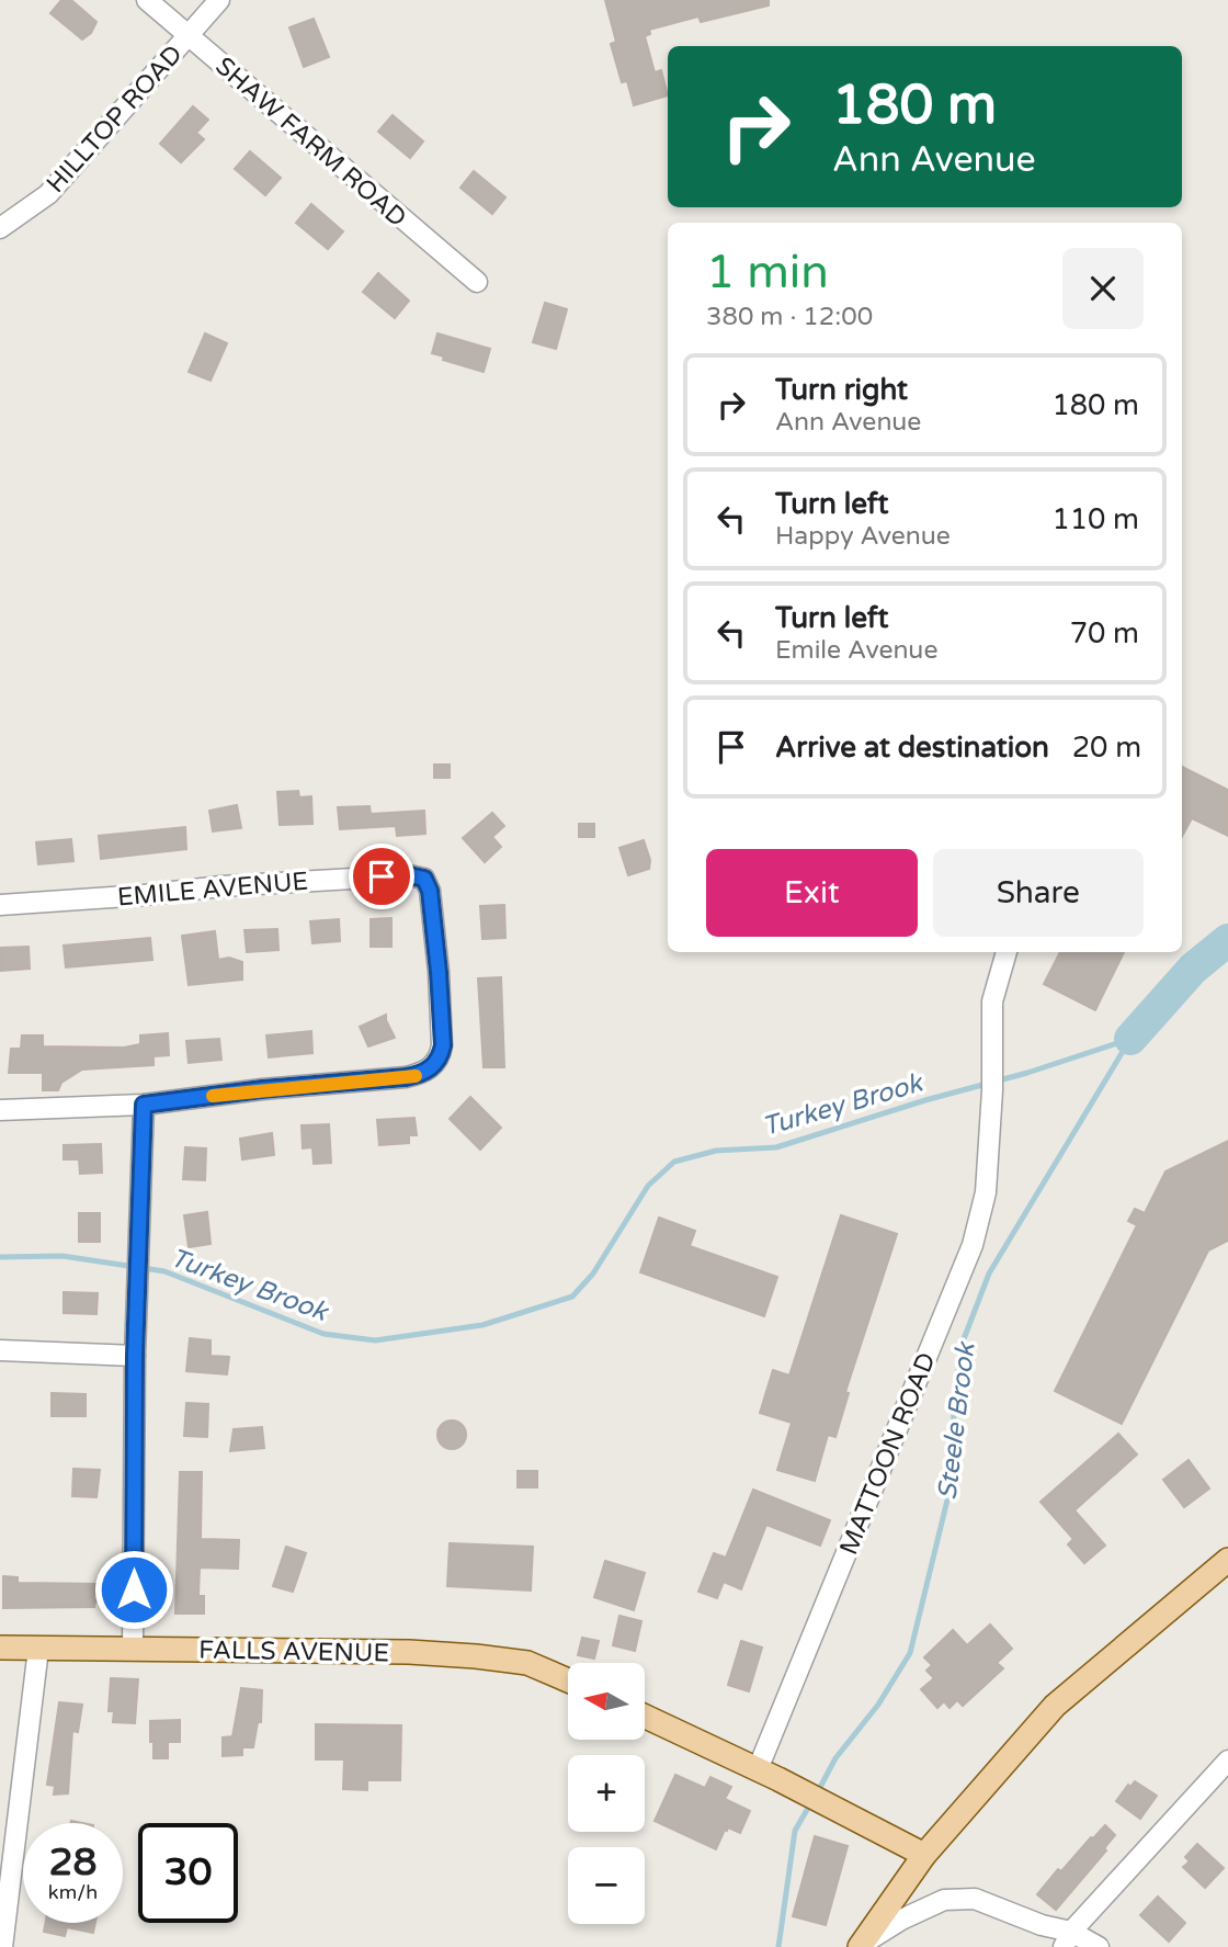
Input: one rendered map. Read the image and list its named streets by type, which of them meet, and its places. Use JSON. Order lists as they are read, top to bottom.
{
  "streets": {
    "main road": ["FALLS AVENUE"],
    "street": [
      "HILLTOP ROAD",
      "SHAW FARM ROAD",
      "EMILE AVENUE",
      "MATTOON ROAD"
    ]
  },
  "crossings": [
    ["HILLTOP ROAD", "SHAW FARM ROAD"]
  ],
  "water": ["Turkey Brook", "Steele Brook"],
  "north": "left",
  "page": {
    "turn": ["180 m", "Ann Avenue"],
    "heading": ["1 min", "380 m · 12:00"],
    "list": [
      {
        "name": "Turn right",
        "note": "Ann Avenue",
        "value": "180 m"
      },
      {
        "name": "Turn left",
        "note": "Happy Avenue",
        "value": "110 m"
      },
      {
        "name": "Turn left",
        "note": "Emile Avenue",
        "value": "70 m"
      },
      {
        "name": "Arrive at destination",
        "value": "20 m"
      }
    ],
    "buttons": ["Exit", "Share"],
    "map_buttons": ["+", "−"],
    "speed": "28 km/h",
    "limit": "30"
  }
}
